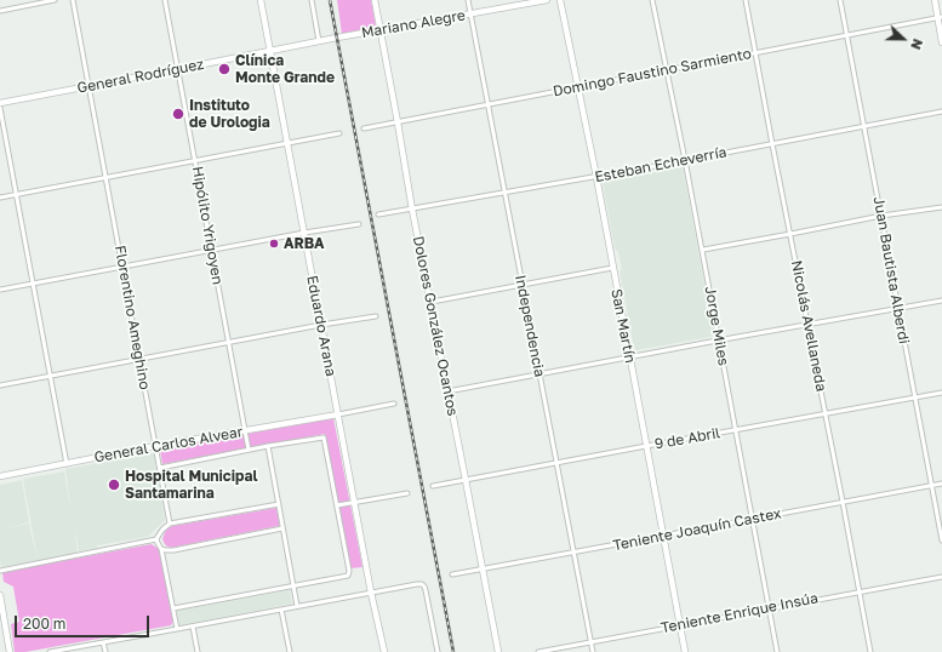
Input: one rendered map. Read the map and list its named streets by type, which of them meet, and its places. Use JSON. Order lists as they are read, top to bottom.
{
  "streets": {
    "street": [
      "Mariano Alegre",
      "Domingo Faustino Sarmiento",
      "General Rodríguez",
      "Esteban Echeverría",
      "Hipólito Yrigoyen",
      "Juan Bautista Alberdi",
      "Florentino Ameghino",
      "Eduardo Arana",
      "Dolores González Ocantos",
      "Independencia",
      "San Martín",
      "Jorge Miles",
      "Nicolás Avellaneda",
      "9 de Abril",
      "General Carlos Alvear",
      "Teniente Joaquín Castex",
      "Teniente Enrique Insúa"
    ]
  },
  "crossings": [
    ["Mariano Alegre", "General Rodríguez"],
    ["Mariano Alegre", "Dolores González Ocantos"],
    ["Mariano Alegre", "Independencia"],
    ["Domingo Faustino Sarmiento", "Juan Bautista Alberdi"],
    ["Domingo Faustino Sarmiento", "Dolores González Ocantos"],
    ["Domingo Faustino Sarmiento", "Independencia"],
    ["Domingo Faustino Sarmiento", "San Martín"],
    ["Domingo Faustino Sarmiento", "Jorge Miles"],
    ["Domingo Faustino Sarmiento", "Nicolás Avellaneda"],
    ["General Rodríguez", "Hipólito Yrigoyen"],
    ["General Rodríguez", "Florentino Ameghino"],
    ["General Rodríguez", "Eduardo Arana"],
    ["Esteban Echeverría", "Juan Bautista Alberdi"],
    ["Esteban Echeverría", "Dolores González Ocantos"],
    ["Esteban Echeverría", "Independencia"],
    ["Esteban Echeverría", "San Martín"],
    ["Esteban Echeverría", "Jorge Miles"],
    ["Esteban Echeverría", "Nicolás Avellaneda"],
    ["Hipólito Yrigoyen", "General Carlos Alvear"],
    ["Juan Bautista Alberdi", "9 de Abril"],
    ["Juan Bautista Alberdi", "Teniente Joaquín Castex"],
    ["Florentino Ameghino", "General Carlos Alvear"],
    ["Eduardo Arana", "General Carlos Alvear"],
    ["Dolores González Ocantos", "9 de Abril"],
    ["Dolores González Ocantos", "Teniente Joaquín Castex"],
    ["Independencia", "9 de Abril"],
    ["Independencia", "Teniente Joaquín Castex"],
    ["Independencia", "Teniente Enrique Insúa"],
    ["San Martín", "9 de Abril"],
    ["San Martín", "Teniente Joaquín Castex"],
    ["San Martín", "Teniente Enrique Insúa"],
    ["Jorge Miles", "9 de Abril"],
    ["Jorge Miles", "Teniente Joaquín Castex"],
    ["Jorge Miles", "Teniente Enrique Insúa"],
    ["Nicolás Avellaneda", "9 de Abril"],
    ["Nicolás Avellaneda", "Teniente Joaquín Castex"],
    ["Nicolás Avellaneda", "Teniente Enrique Insúa"]
  ],
  "places": [
    "Clínica Monte Grande",
    "Instituto de Urologia",
    "ARBA",
    "Hospital Municipal Santamarina"
  ],
  "scale_bar": "200 m",
  "north": "right"
}
